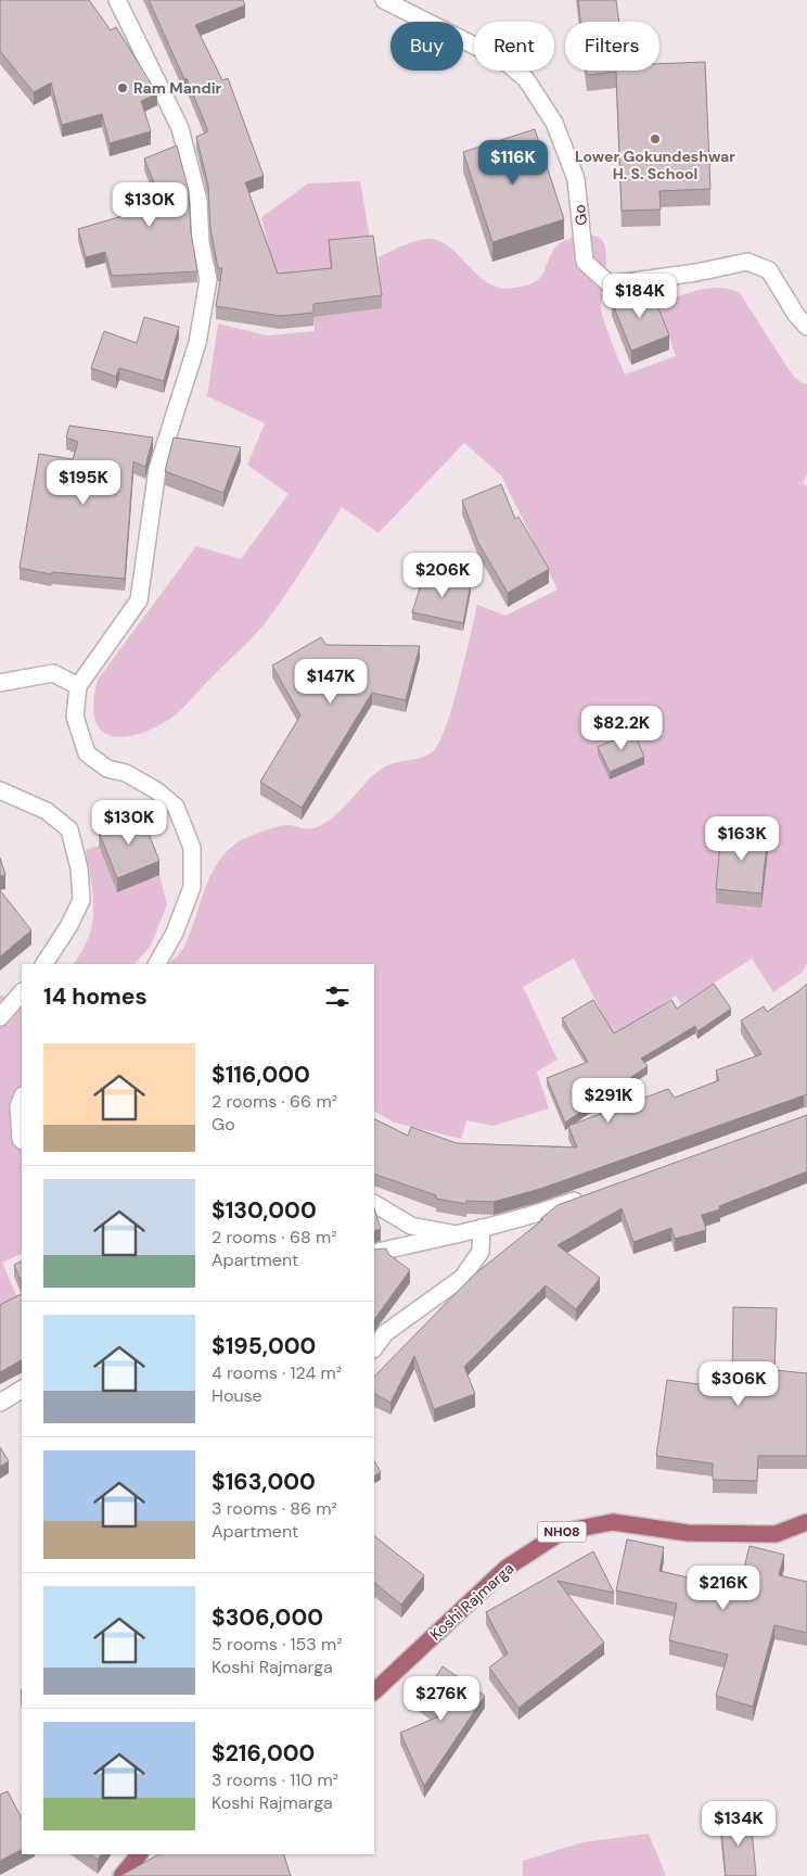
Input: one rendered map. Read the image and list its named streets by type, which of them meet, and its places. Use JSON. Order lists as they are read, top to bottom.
{
  "streets": {
    "main road": ["NH08", "Koshi Rajmarga"],
    "street": ["Go"]
  },
  "places": ["Ram Mandir", "Lower Gokundeshwar H. S. School"],
  "page": {
    "chip": ["Buy", "Rent", "Filters"],
    "price": [
      "$116K",
      "$130K",
      "$184K",
      "$195K",
      "$206K",
      "$147K",
      "$82.2K",
      "$130K",
      "$163K",
      "$291K",
      "$306K",
      "$216K",
      "$276K",
      "$134K"
    ],
    "heading": "14 homes",
    "list": [
      {
        "name": "$116,000",
        "note": "2 rooms · 66 m² · Go"
      },
      {
        "name": "$130,000",
        "note": "2 rooms · 68 m² · Apartment"
      },
      {
        "name": "$195,000",
        "note": "4 rooms · 124 m² · House"
      },
      {
        "name": "$163,000",
        "note": "3 rooms · 86 m² · Apartment"
      },
      {
        "name": "$306,000",
        "note": "5 rooms · 153 m² · Koshi Rajmarga"
      },
      {
        "name": "$216,000",
        "note": "3 rooms · 110 m² · Koshi Rajmarga"
      }
    ]
  }
}
